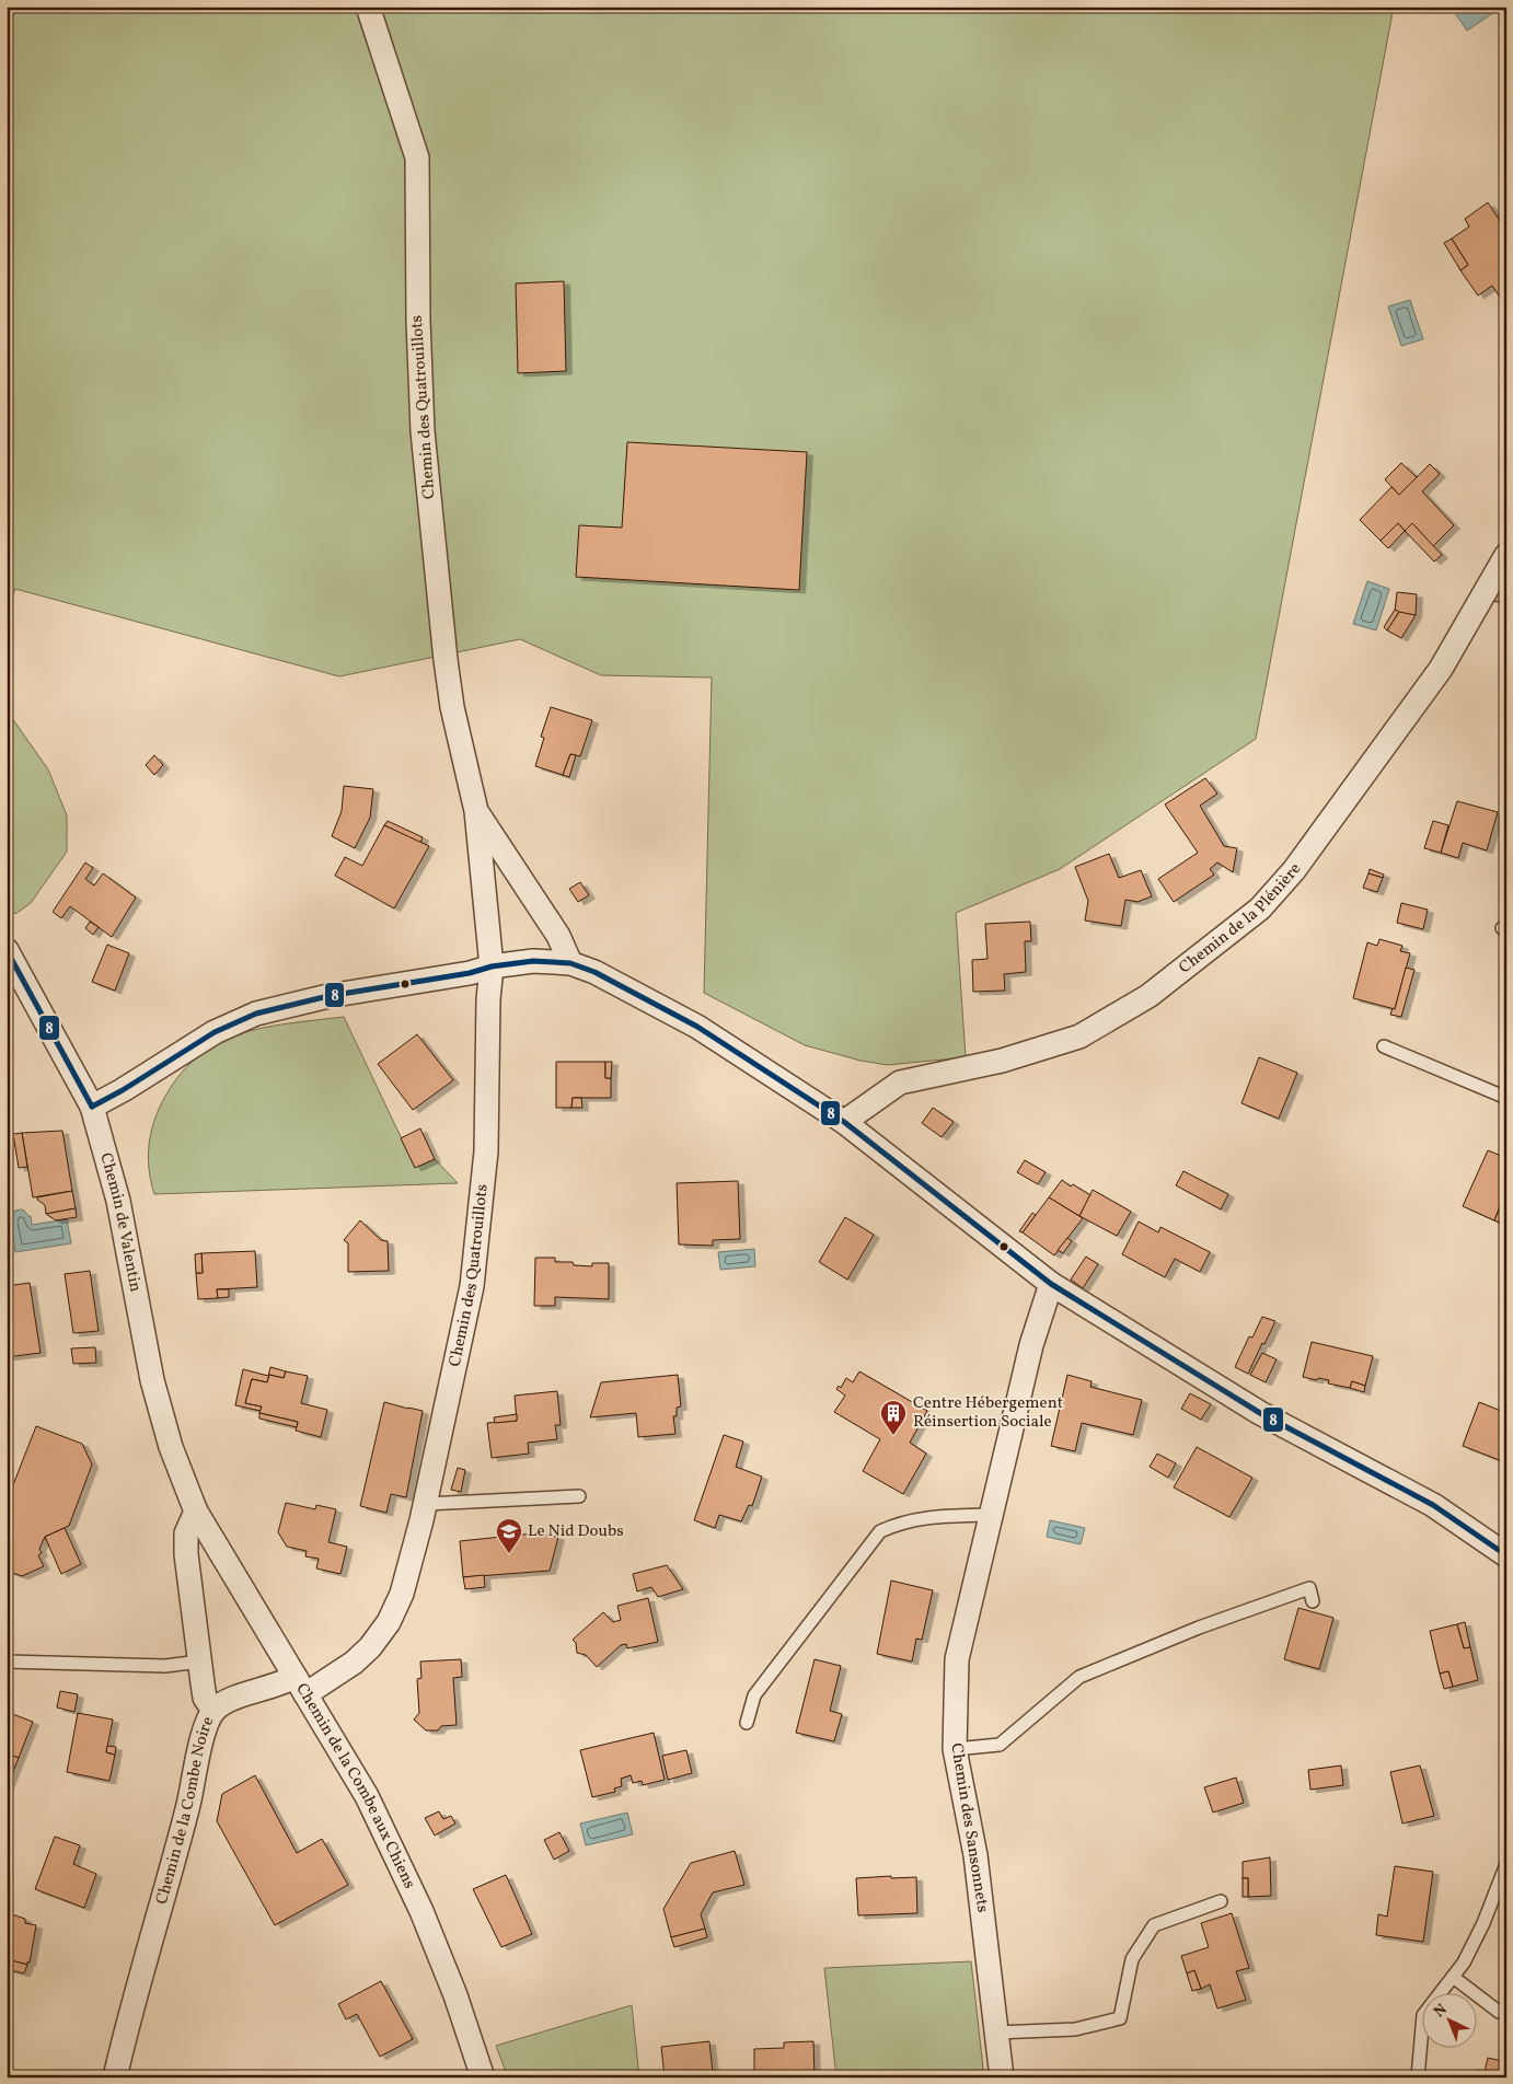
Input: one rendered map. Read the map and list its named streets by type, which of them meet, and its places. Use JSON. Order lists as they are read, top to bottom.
{
  "streets": {
    "street": [
      "Chemin des Quatrouillots",
      "Chemin de la Plénière",
      "Chemin de Valentin",
      "Chemin de la Combe aux Chiens",
      "Chemin de la Combe Noire",
      "Chemin des Sansonnets"
    ]
  },
  "crossings": [
    ["Chemin des Quatrouillots", "Chemin de la Combe aux Chiens"],
    ["Chemin des Quatrouillots", "Chemin de la Combe Noire"],
    ["Chemin de Valentin", "Chemin de la Combe aux Chiens"],
    ["Chemin de Valentin", "Chemin de la Combe Noire"],
    ["Chemin de la Combe aux Chiens", "Chemin de la Combe Noire"]
  ],
  "places": {
    "building": ["Centre Hébergement Réinsertion Sociale"],
    "school or university": ["Le Nid Doubs"]
  },
  "lines": ["transit line 8"],
  "north": "top left"
}
